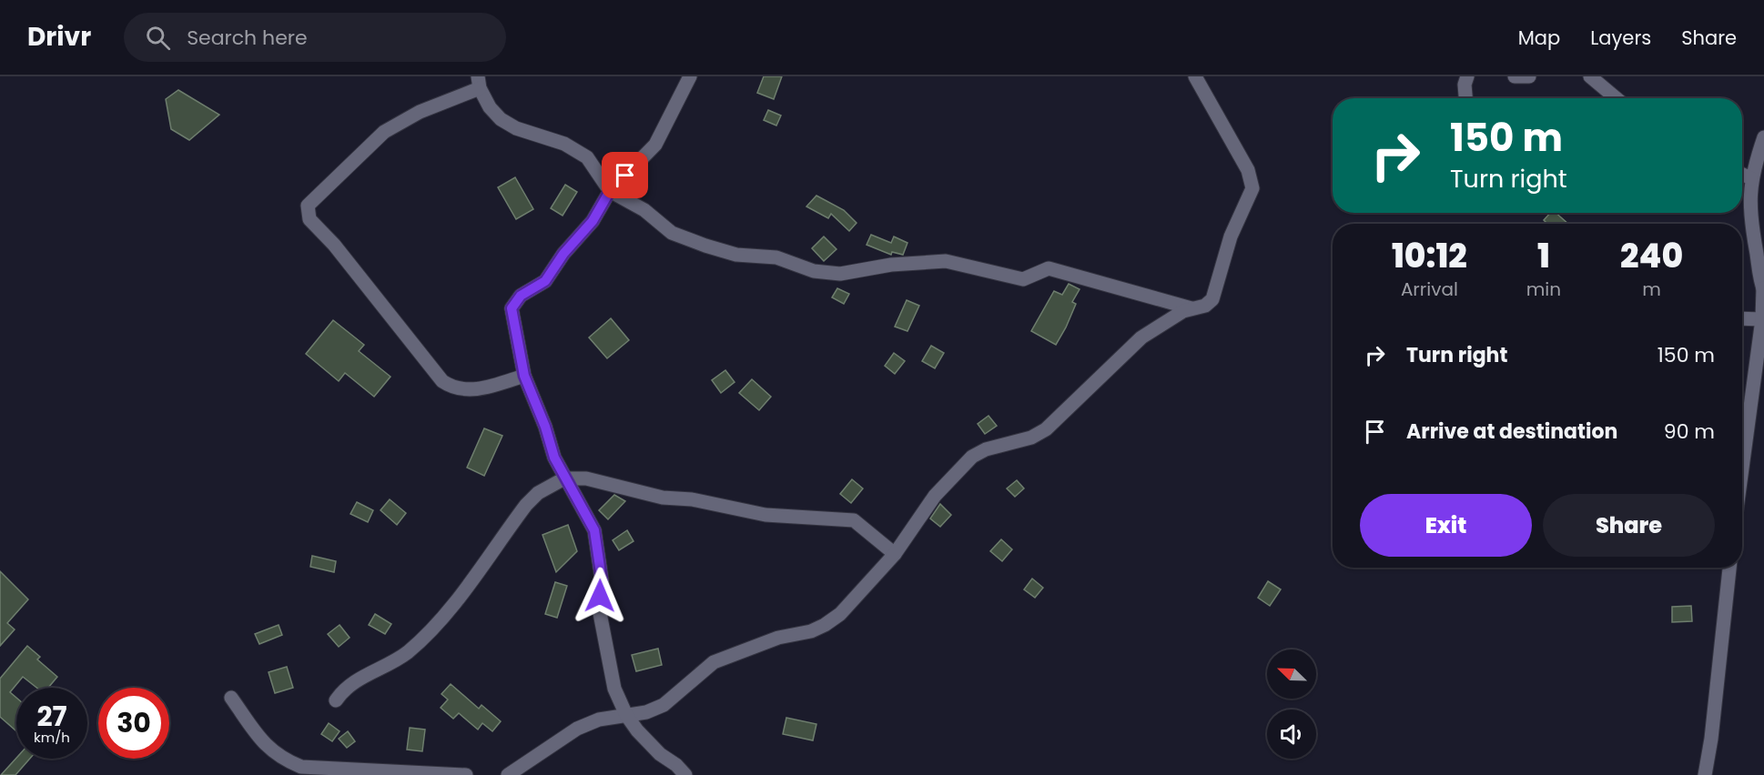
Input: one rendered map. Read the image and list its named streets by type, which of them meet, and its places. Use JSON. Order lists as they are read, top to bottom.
{
  "north": "top left",
  "page": {
    "header": "Drivr",
    "search": "Search here",
    "nav": ["Map", "Layers", "Share"],
    "turn": ["150 m", "Turn right"],
    "eta": [
      "10:12",
      "Arrival",
      "1",
      "min",
      "240",
      "m"
    ],
    "list": [
      {
        "name": "Turn right",
        "value": "150 m"
      },
      {
        "name": "Arrive at destination",
        "value": "90 m"
      }
    ],
    "buttons": ["Exit", "Share"],
    "speed": "27 km/h",
    "limit": "30"
  }
}
